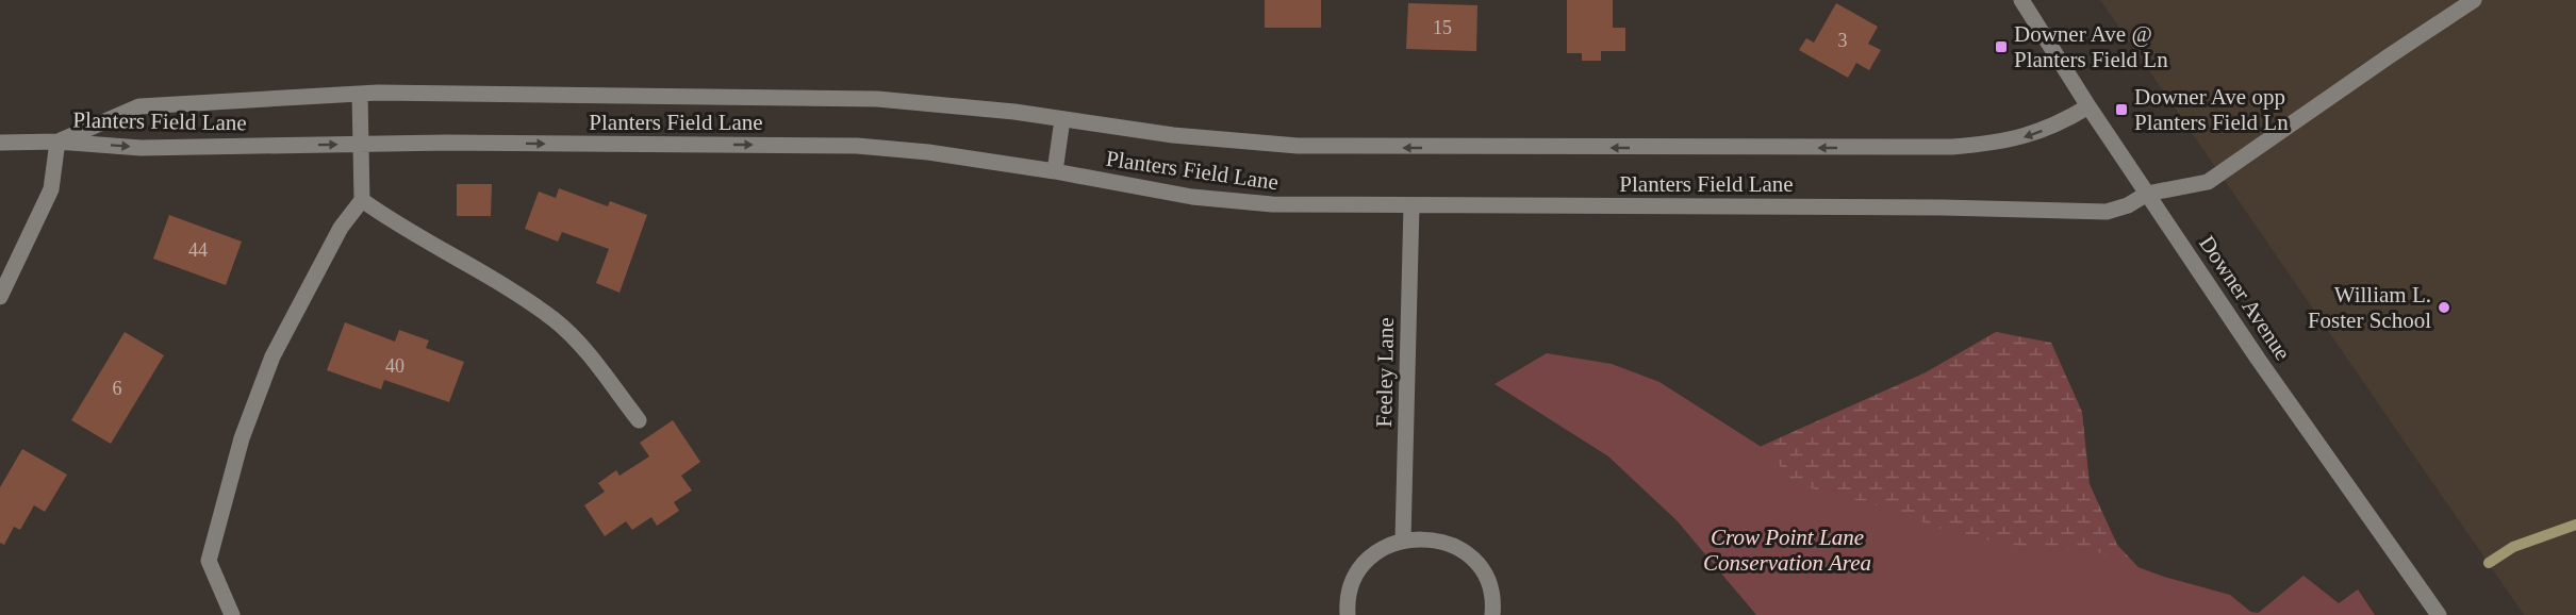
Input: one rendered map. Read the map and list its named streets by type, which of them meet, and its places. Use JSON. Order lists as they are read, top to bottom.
{
  "streets": {
    "street": ["Planters Field Lane", "Downer Avenue", "Feeley Lane"]
  },
  "crossings": [
    ["Planters Field Lane", "Downer Avenue"],
    ["Planters Field Lane", "Feeley Lane"]
  ],
  "parks": ["Crow Point Lane Conservation Area"],
  "places": {
    "transit": ["Downer Ave @ Planters Field Ln", "Downer Ave opp Planters Field Ln"],
    "other": ["William L. Foster School"]
  },
  "house_numbers": [
    "15",
    "3",
    "44",
    "40",
    "6"
  ]
}
